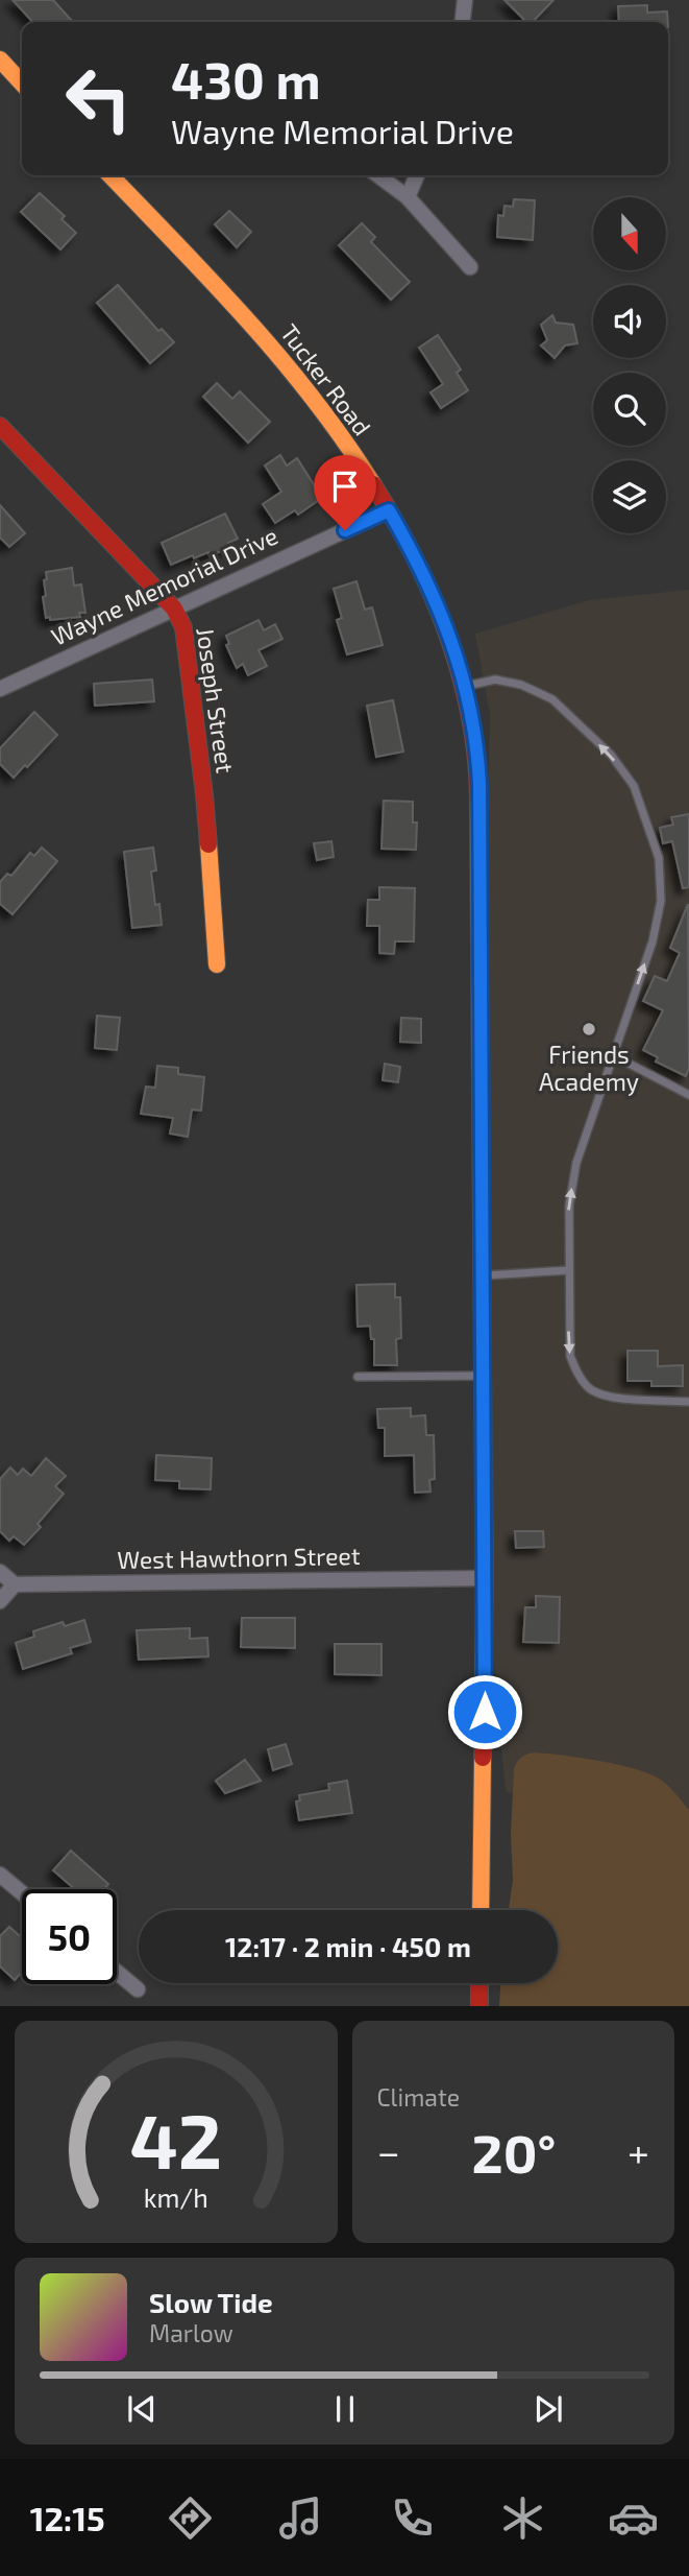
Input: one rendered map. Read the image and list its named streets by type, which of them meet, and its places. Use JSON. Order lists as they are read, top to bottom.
{
  "streets": {
    "main road": ["Tucker Road", "Joseph Street"],
    "street": ["Wayne Memorial Drive", "West Hawthorn Street"]
  },
  "crossings": [
    ["Tucker Road", "Wayne Memorial Drive"],
    ["Tucker Road", "West Hawthorn Street"],
    ["Wayne Memorial Drive", "Joseph Street"]
  ],
  "places": ["Friends Academy"],
  "north": "bottom",
  "page": {
    "turn": ["430 m", "Wayne Memorial Drive"],
    "limit": "50",
    "trip": "12:17 · 2 min · 450 m",
    "tile": "Climate",
    "heat": ["−", "20°", "+"],
    "song": ["Slow Tide", "Marlow"],
    "tabs": "12:15",
    "gauge": ["42", "km/h"]
  }
}
